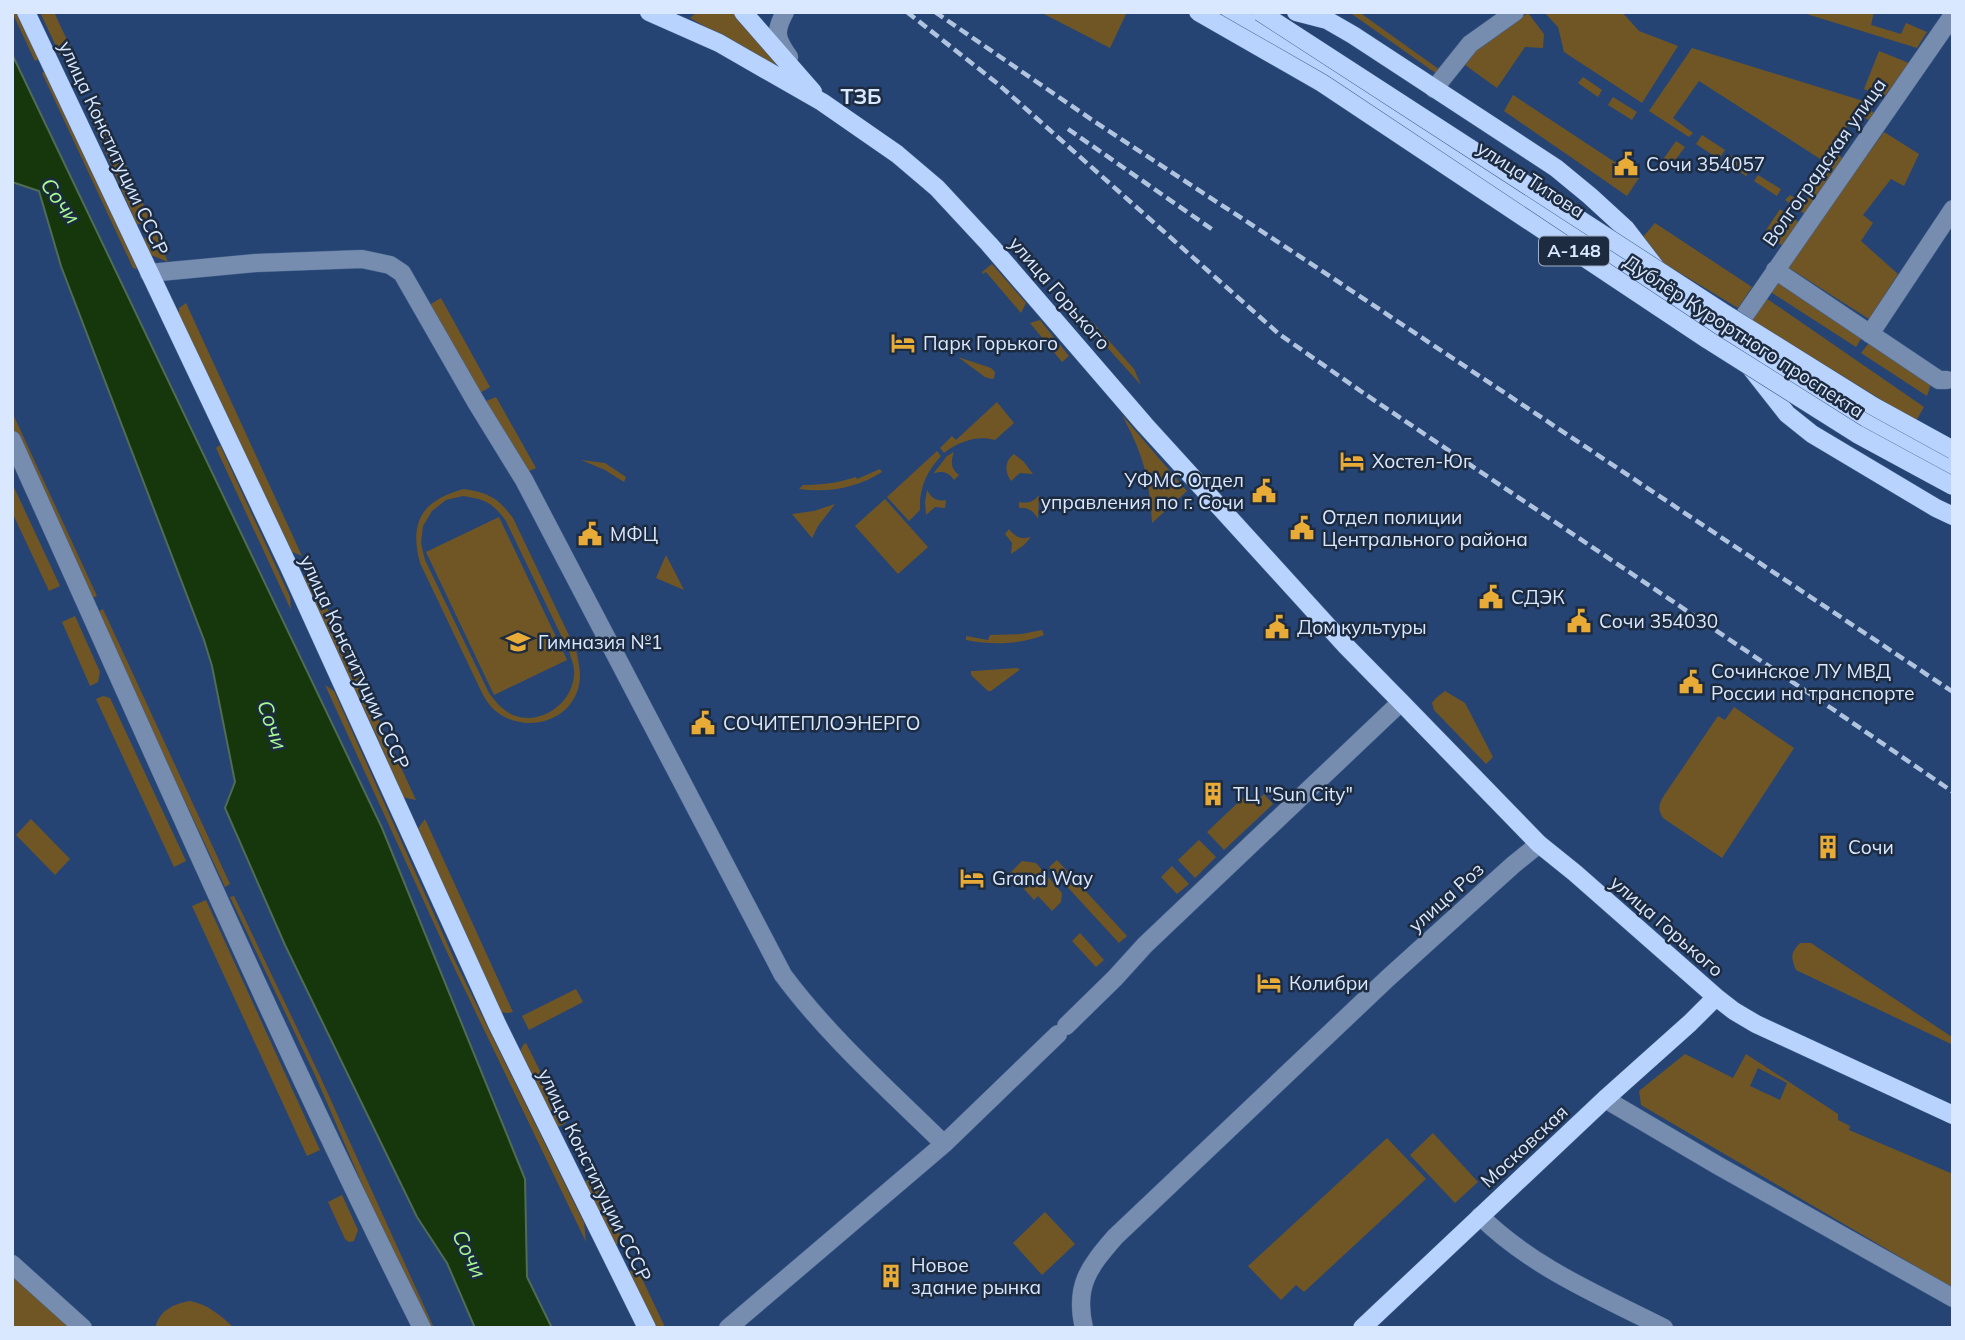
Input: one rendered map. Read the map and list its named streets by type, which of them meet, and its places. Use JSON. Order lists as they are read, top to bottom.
{
  "streets": {
    "main road": [
      "улица Конституции СССР",
      "улица Титова",
      "А-148",
      "улица Горького",
      "Дублёр Курортного проспекта",
      "Московская"
    ],
    "street": ["Волгоградская улица", "улица Роз"]
  },
  "crossings": [
    ["Волгоградская улица", "улица Титова"],
    ["А-148", "Дублёр Курортного проспекта"],
    ["улица Горького", "улица Роз"],
    ["улица Горького", "Московская"]
  ],
  "districts": ["ТЗБ"],
  "water": ["Сочи"],
  "places": {
    "public building": [
      "Сочи 354057",
      "УФМС Отдел управления по г. Сочи",
      "Отдел полиции Центрального района",
      "МФЦ",
      "СДЭК",
      "Сочи 354030",
      "Дом культуры",
      "Сочинское ЛУ МВД России на транспорте",
      "СОЧИТЕПЛОЭНЕРГО"
    ],
    "hotel": [
      "Парк Горького",
      "Хостел-Юг",
      "Grand Way",
      "Колибри"
    ],
    "school or university": ["Гимназия №1"],
    "building": ["ТЦ \"Sun City\"", "Сочи", "Новое здание рынка"]
  }
}
